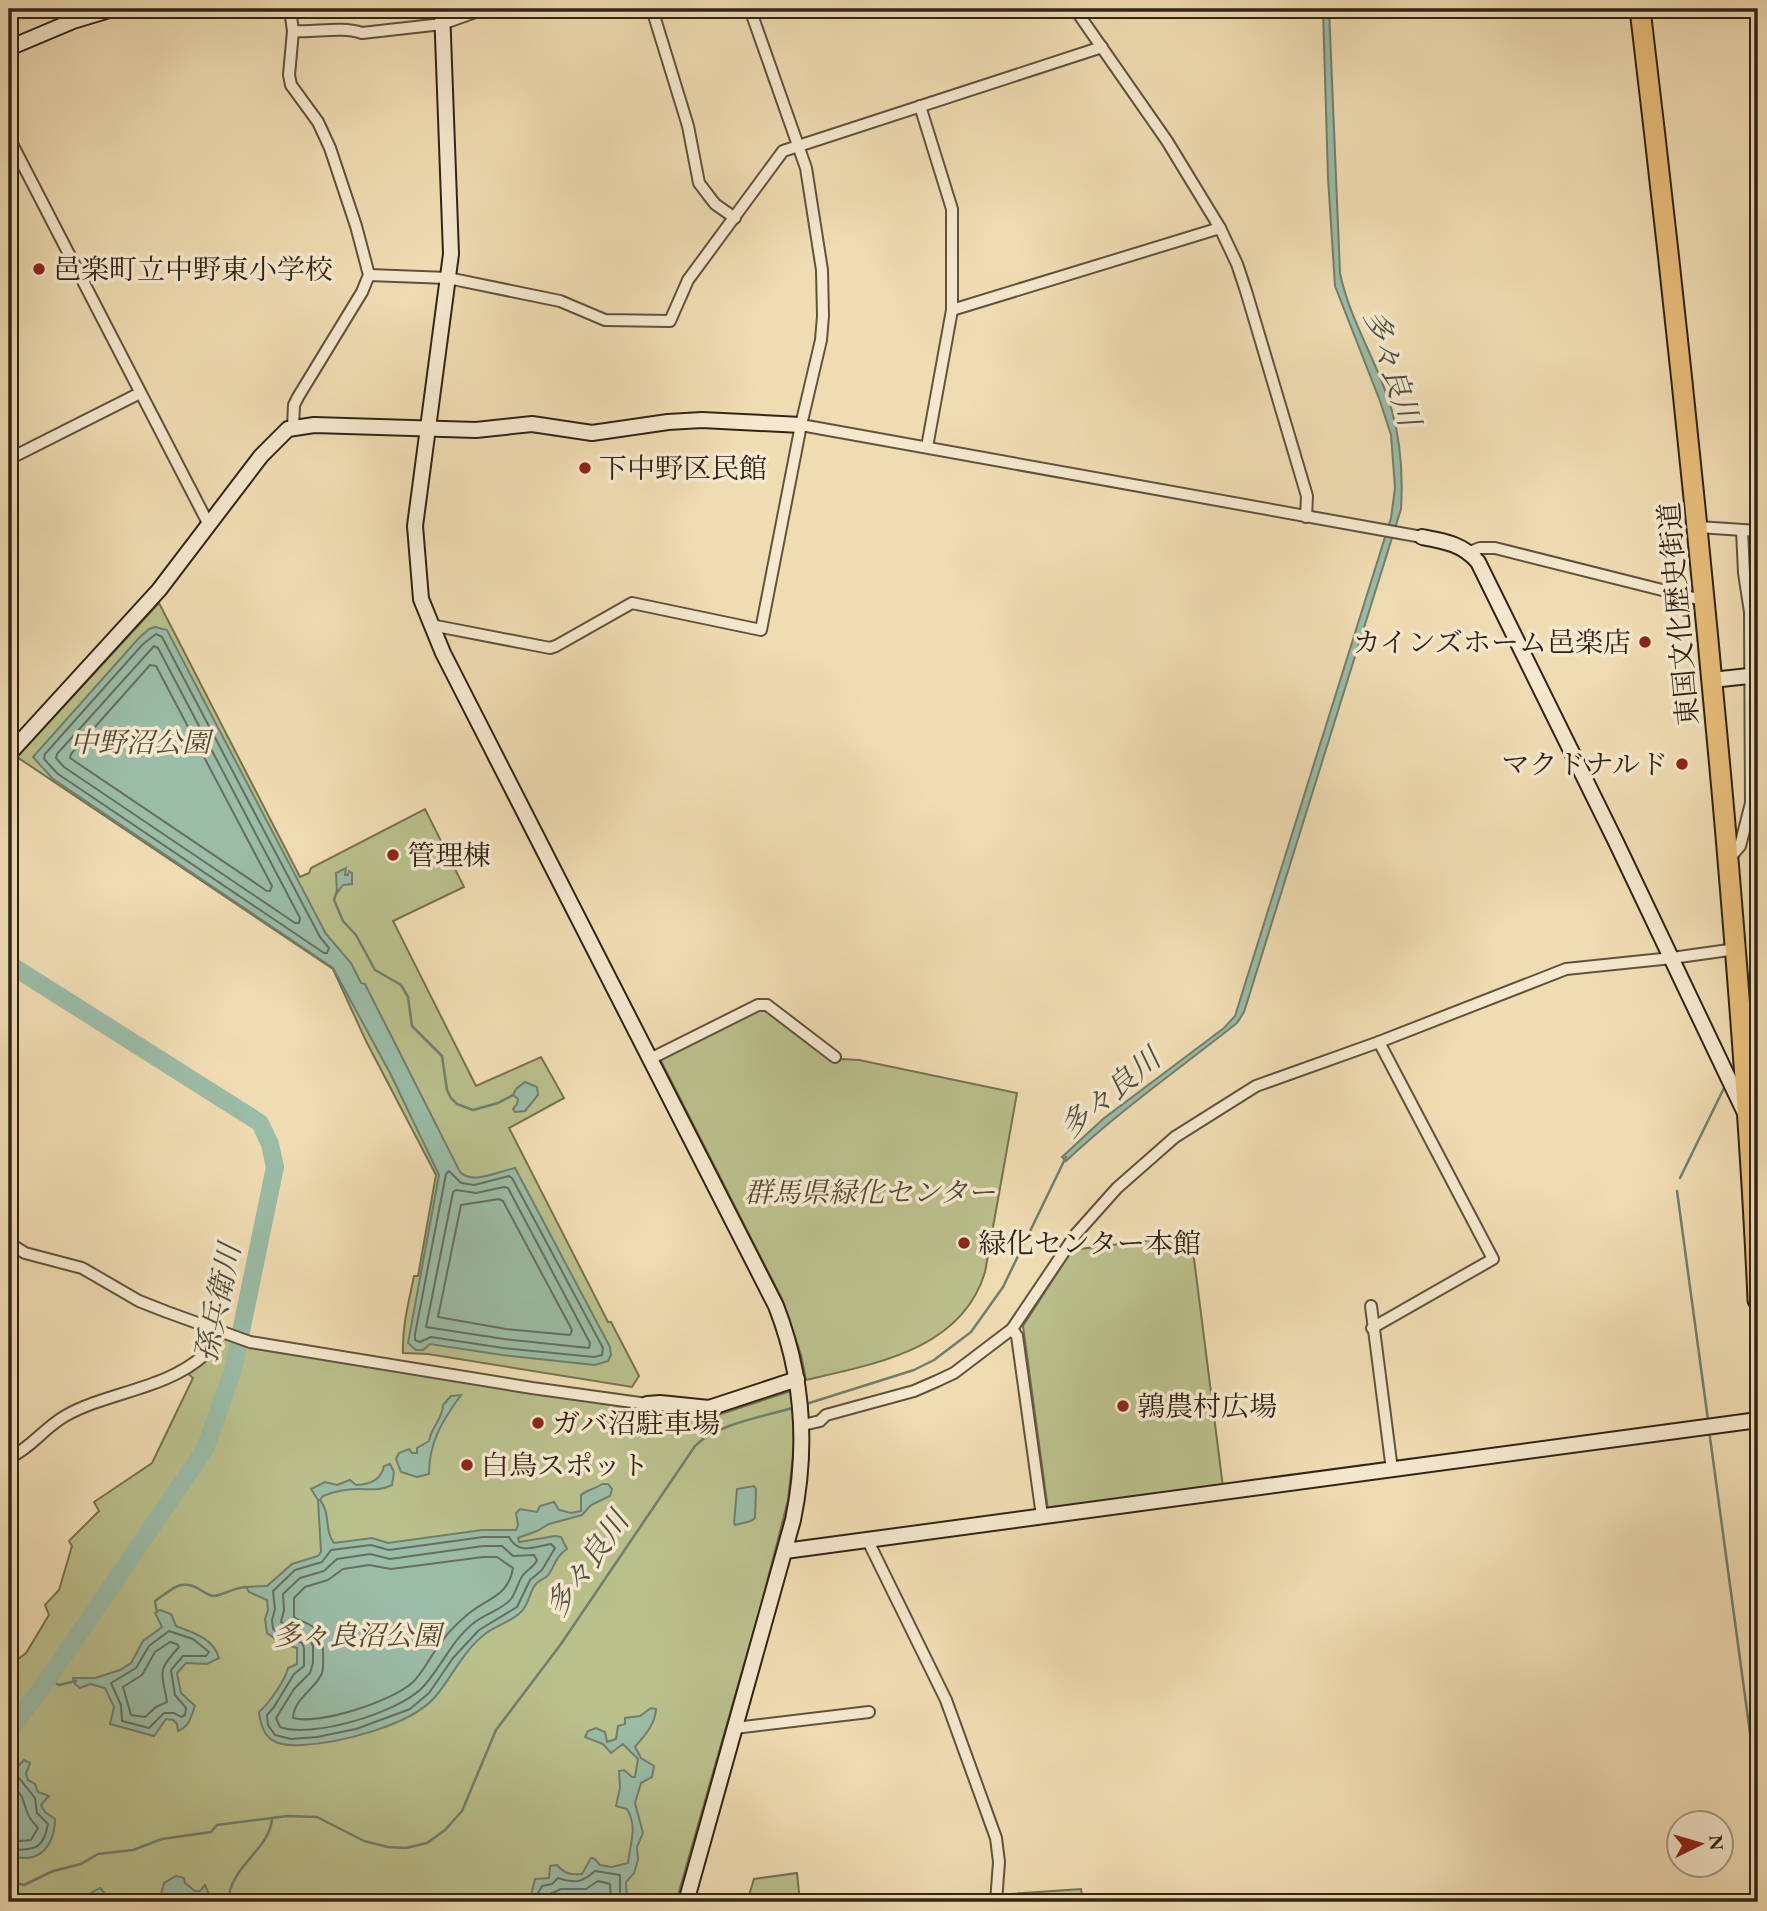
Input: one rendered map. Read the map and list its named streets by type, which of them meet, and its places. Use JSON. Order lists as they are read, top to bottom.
{
  "streets": {
    "highway": ["東国文化歴史街道"]
  },
  "water": ["多々良川", "孫兵衛川"],
  "parks": ["中野沼公園", "群馬県緑化センター", "多々良沼公園"],
  "places": [
    "邑楽町立中野東小学校",
    "下中野区民館",
    "カインズホーム邑楽店",
    "マクドナルド",
    "管理棟",
    "緑化センター本館",
    "鶉農村広場",
    "ガバ沼駐車場",
    "白鳥スポット"
  ],
  "north": "right"
}
